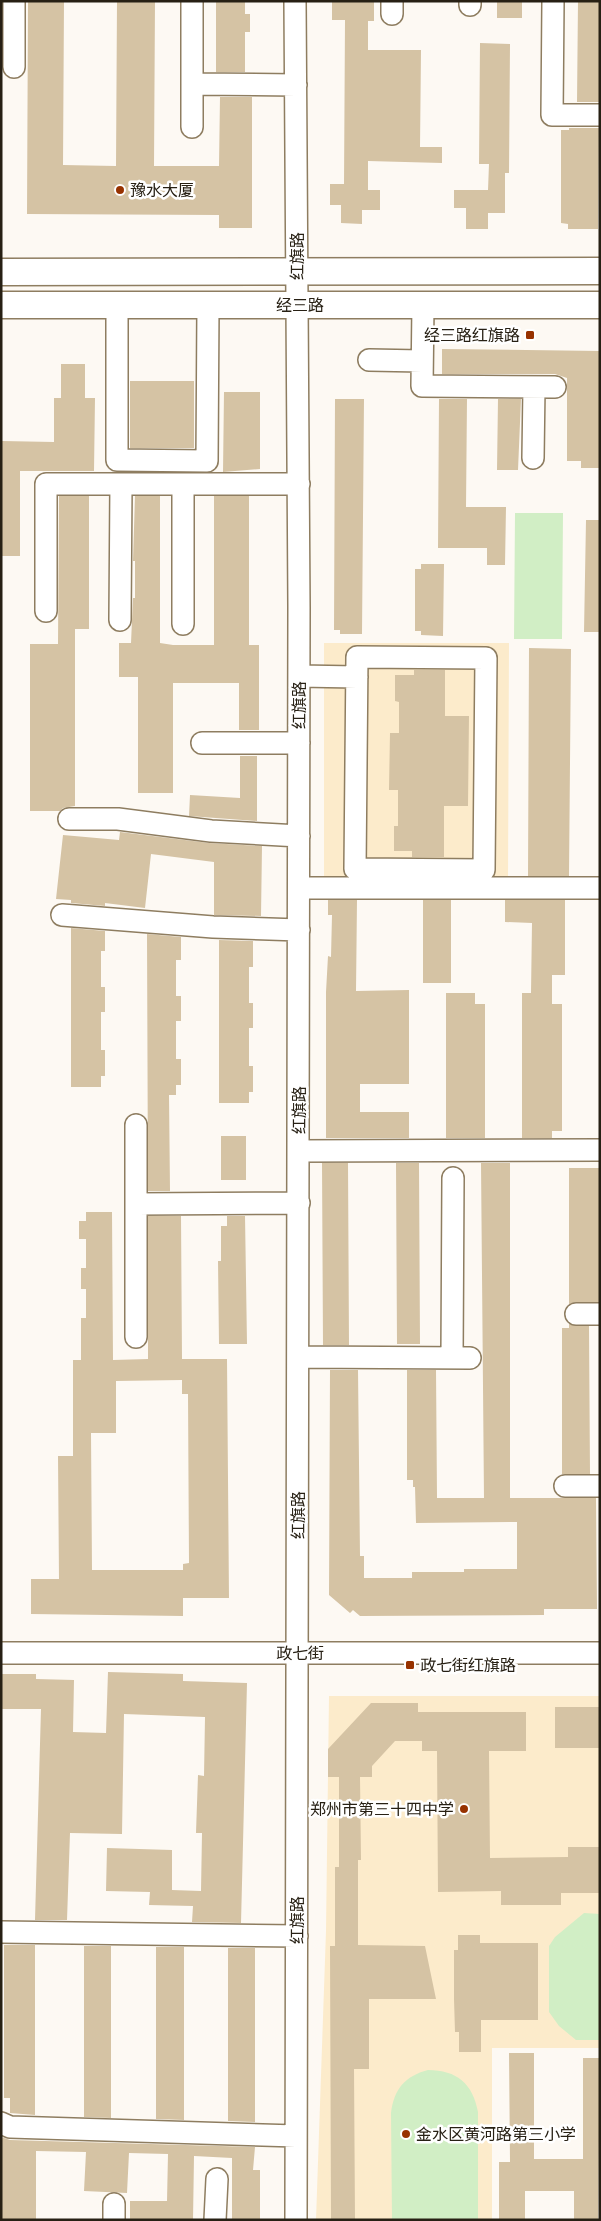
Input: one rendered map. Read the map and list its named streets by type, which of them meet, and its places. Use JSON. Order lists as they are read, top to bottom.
{
  "streets": {
    "main road": ["经三路"],
    "street": ["红旗路", "政七街"]
  },
  "crossings": [
    ["红旗路", "经三路"],
    ["红旗路", "政七街"]
  ],
  "places": {
    "other": ["豫水大厦", "郑州市第三十四中学", "金水区黄河路第三小学"],
    "transit": ["经三路红旗路", "政七街红旗路"]
  }
}
